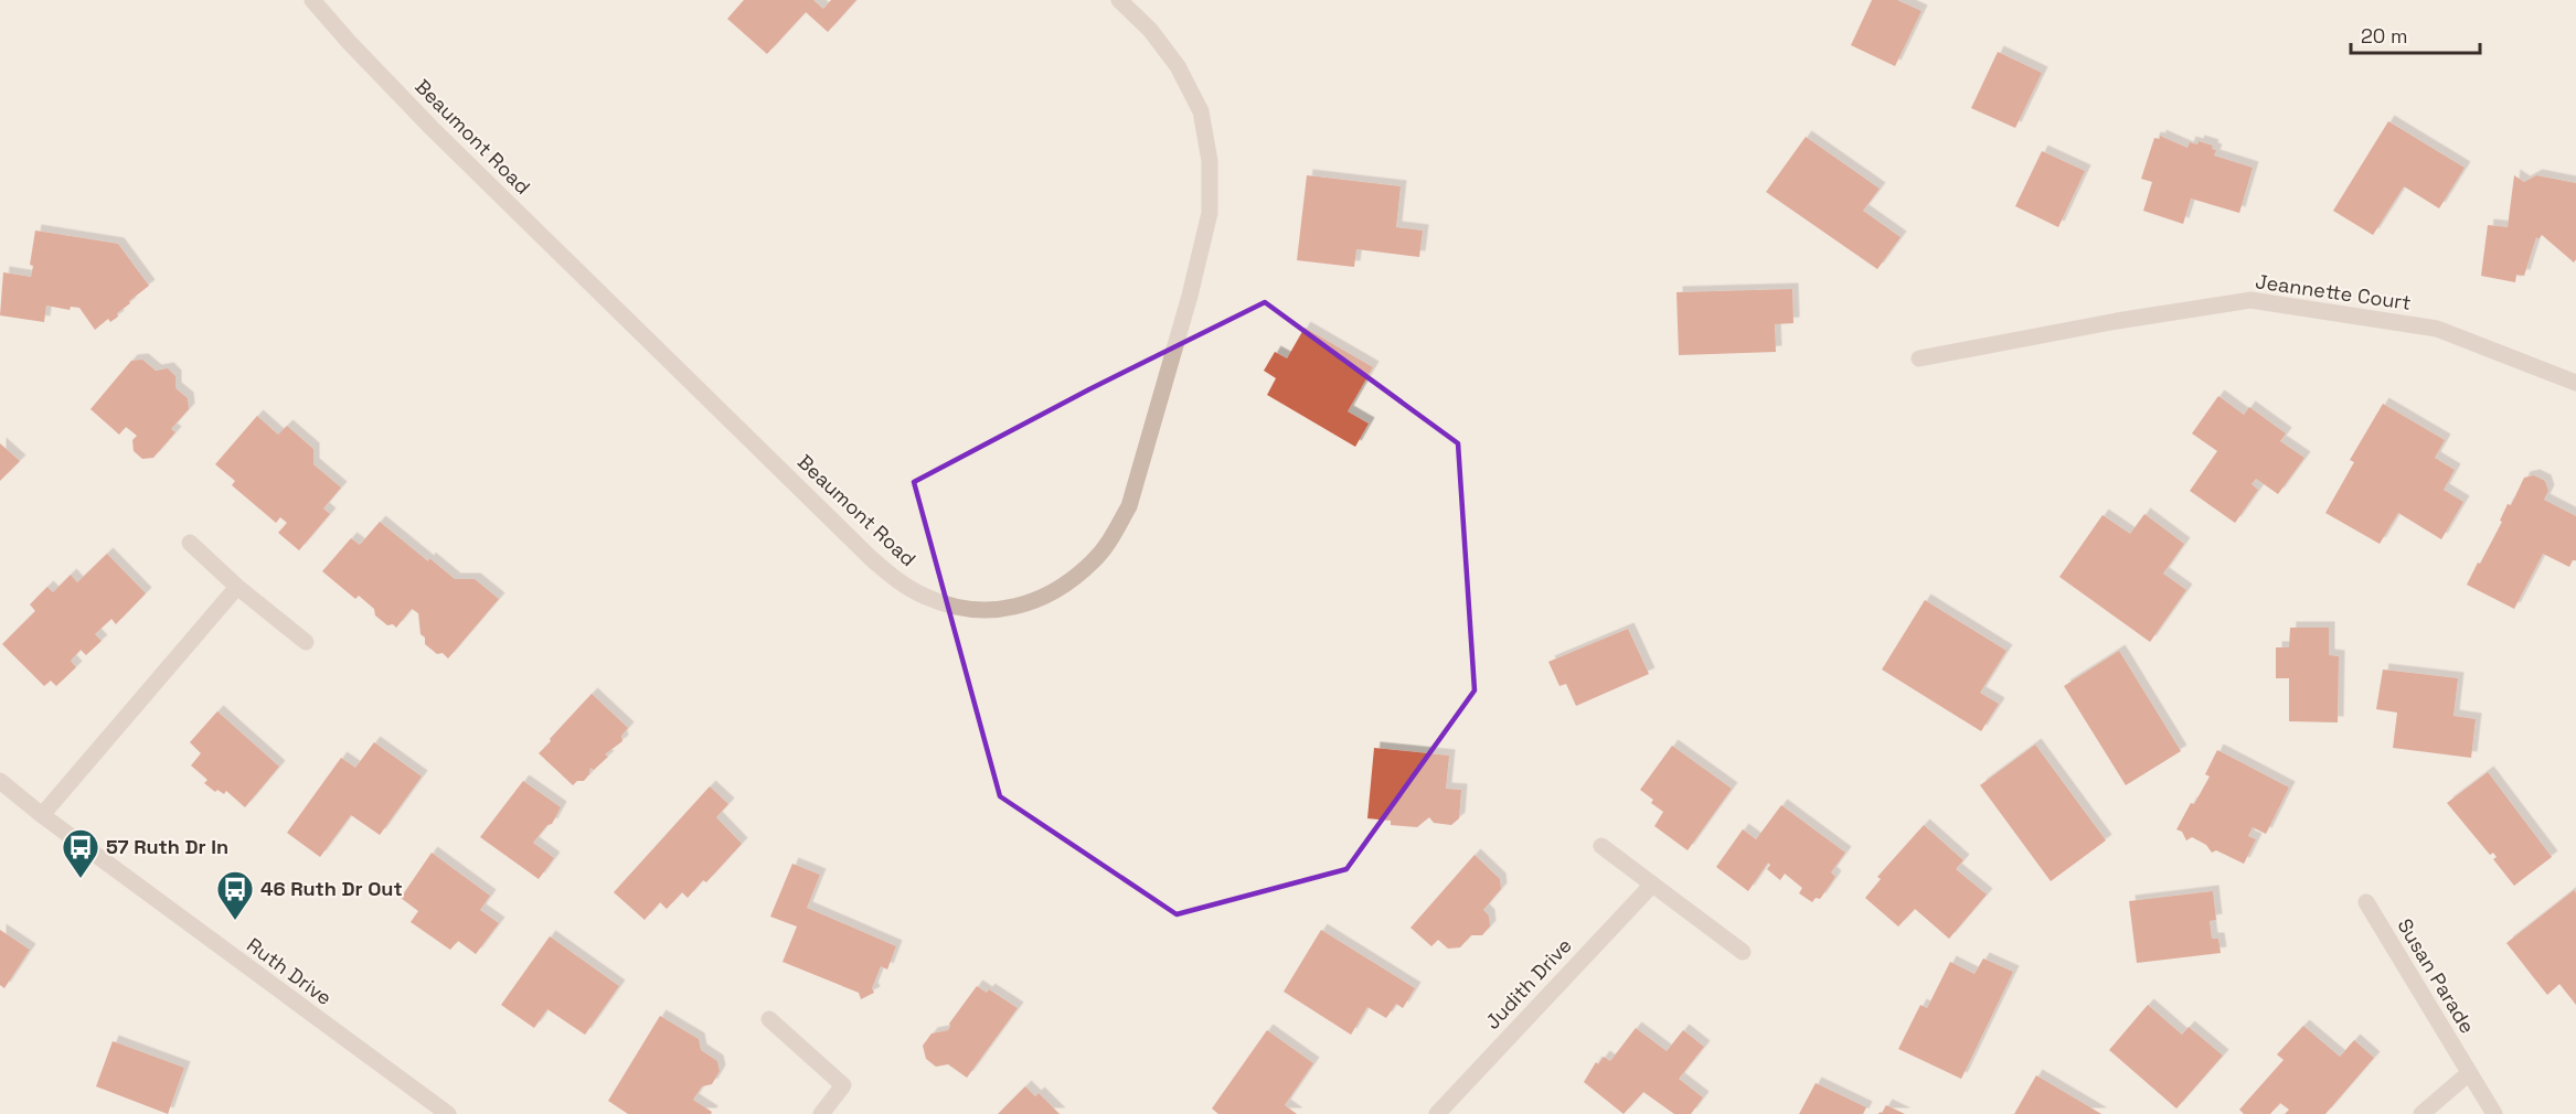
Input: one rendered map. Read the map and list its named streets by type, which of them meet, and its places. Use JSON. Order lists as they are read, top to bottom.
{
  "streets": {
    "street": [
      "Beaumont Road",
      "Jeannette Court",
      "Ruth Drive",
      "Susan Parade",
      "Judith Drive"
    ]
  },
  "places": {
    "bus stop": ["57 Ruth Dr In", "46 Ruth Dr Out"]
  },
  "scale_bar": "20 m"
}
